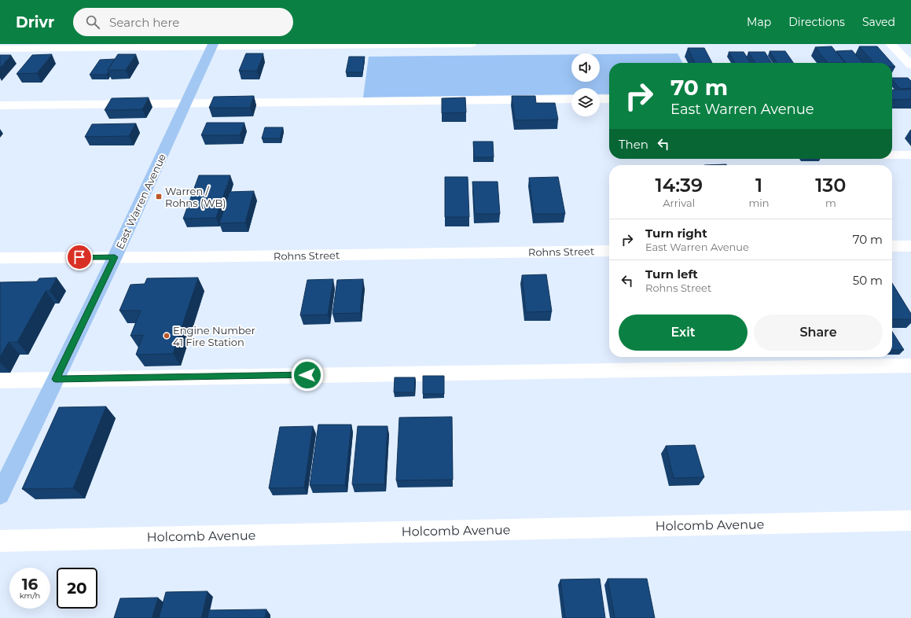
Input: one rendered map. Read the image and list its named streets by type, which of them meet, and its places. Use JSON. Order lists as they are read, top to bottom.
{
  "streets": {
    "main road": ["East Warren Avenue"],
    "street": ["Rohns Street", "Holcomb Avenue"]
  },
  "crossings": [
    ["East Warren Avenue", "Rohns Street"]
  ],
  "places": {
    "transit": ["Warren / Rohns (WB)"],
    "other": ["Engine Number 41 Fire Station"]
  },
  "page": {
    "header": "Drivr",
    "search": "Search here",
    "nav": ["Map", "Directions", "Saved"],
    "turn": ["70 m", "East Warren Avenue"],
    "then": "Then",
    "eta": [
      "14:39",
      "Arrival",
      "1",
      "min",
      "130",
      "m"
    ],
    "list": [
      {
        "name": "Turn right",
        "note": "East Warren Avenue",
        "value": "70 m"
      },
      {
        "name": "Turn left",
        "note": "Rohns Street",
        "value": "50 m"
      }
    ],
    "buttons": ["Exit", "Share"],
    "speed": "16 km/h",
    "limit": "20"
  }
}
